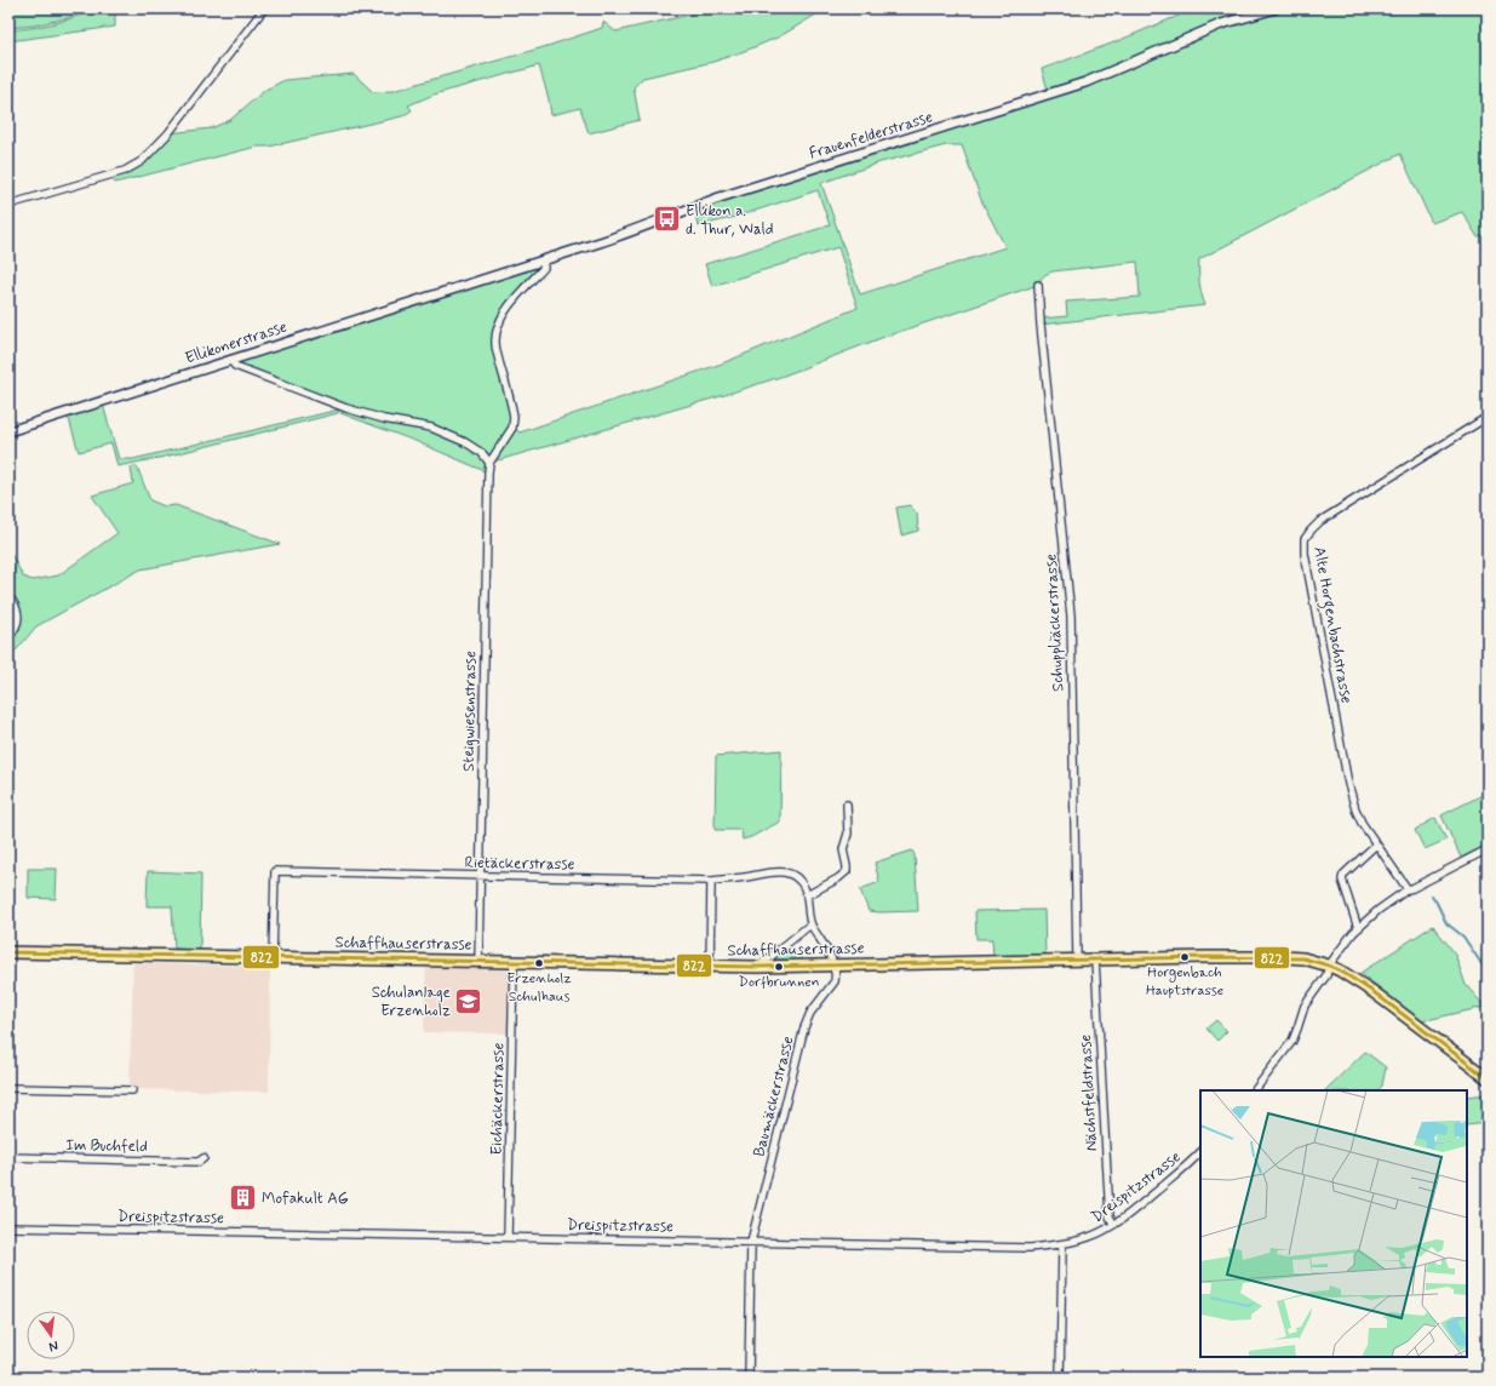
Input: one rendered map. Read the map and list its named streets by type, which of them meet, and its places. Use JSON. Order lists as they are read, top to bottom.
{
  "streets": {
    "main road": ["Schaffhauserstrasse"],
    "street": [
      "Frauenfelderstrasse",
      "Ellikonerstrasse",
      "Schuppliäckerstrasse",
      "Alte Horgenbachstrasse",
      "Steigwiesenstrasse",
      "Rietäckerstrasse",
      "Nächstfeldstrasse",
      "Baumäckerstrasse",
      "Eichäckerstrasse",
      "Im Buchfeld",
      "Dreispitzstrasse"
    ]
  },
  "crossings": [
    ["Frauenfelderstrasse", "Ellikonerstrasse"],
    ["Schuppliäckerstrasse", "Schaffhauserstrasse"],
    ["Steigwiesenstrasse", "Rietäckerstrasse"],
    ["Steigwiesenstrasse", "Schaffhauserstrasse"],
    ["Rietäckerstrasse", "Schaffhauserstrasse"],
    ["Rietäckerstrasse", "Baumäckerstrasse"],
    ["Schaffhauserstrasse", "Nächstfeldstrasse"],
    ["Schaffhauserstrasse", "Baumäckerstrasse"],
    ["Schaffhauserstrasse", "Eichäckerstrasse"],
    ["Nächstfeldstrasse", "Dreispitzstrasse"],
    ["Baumäckerstrasse", "Dreispitzstrasse"],
    ["Eichäckerstrasse", "Dreispitzstrasse"]
  ],
  "places": {
    "bus stop": ["Ellikon a. d. Thur, Wald"],
    "other": ["Horgenbach Hauptstrasse", "Erzenholz Schulhaus", "Dorfbrunnen"],
    "school or university": ["Schulanlage Erzenholz"],
    "building": ["Mofakult AG"]
  },
  "lines": ["transit line 822"],
  "north": "bottom"
}
